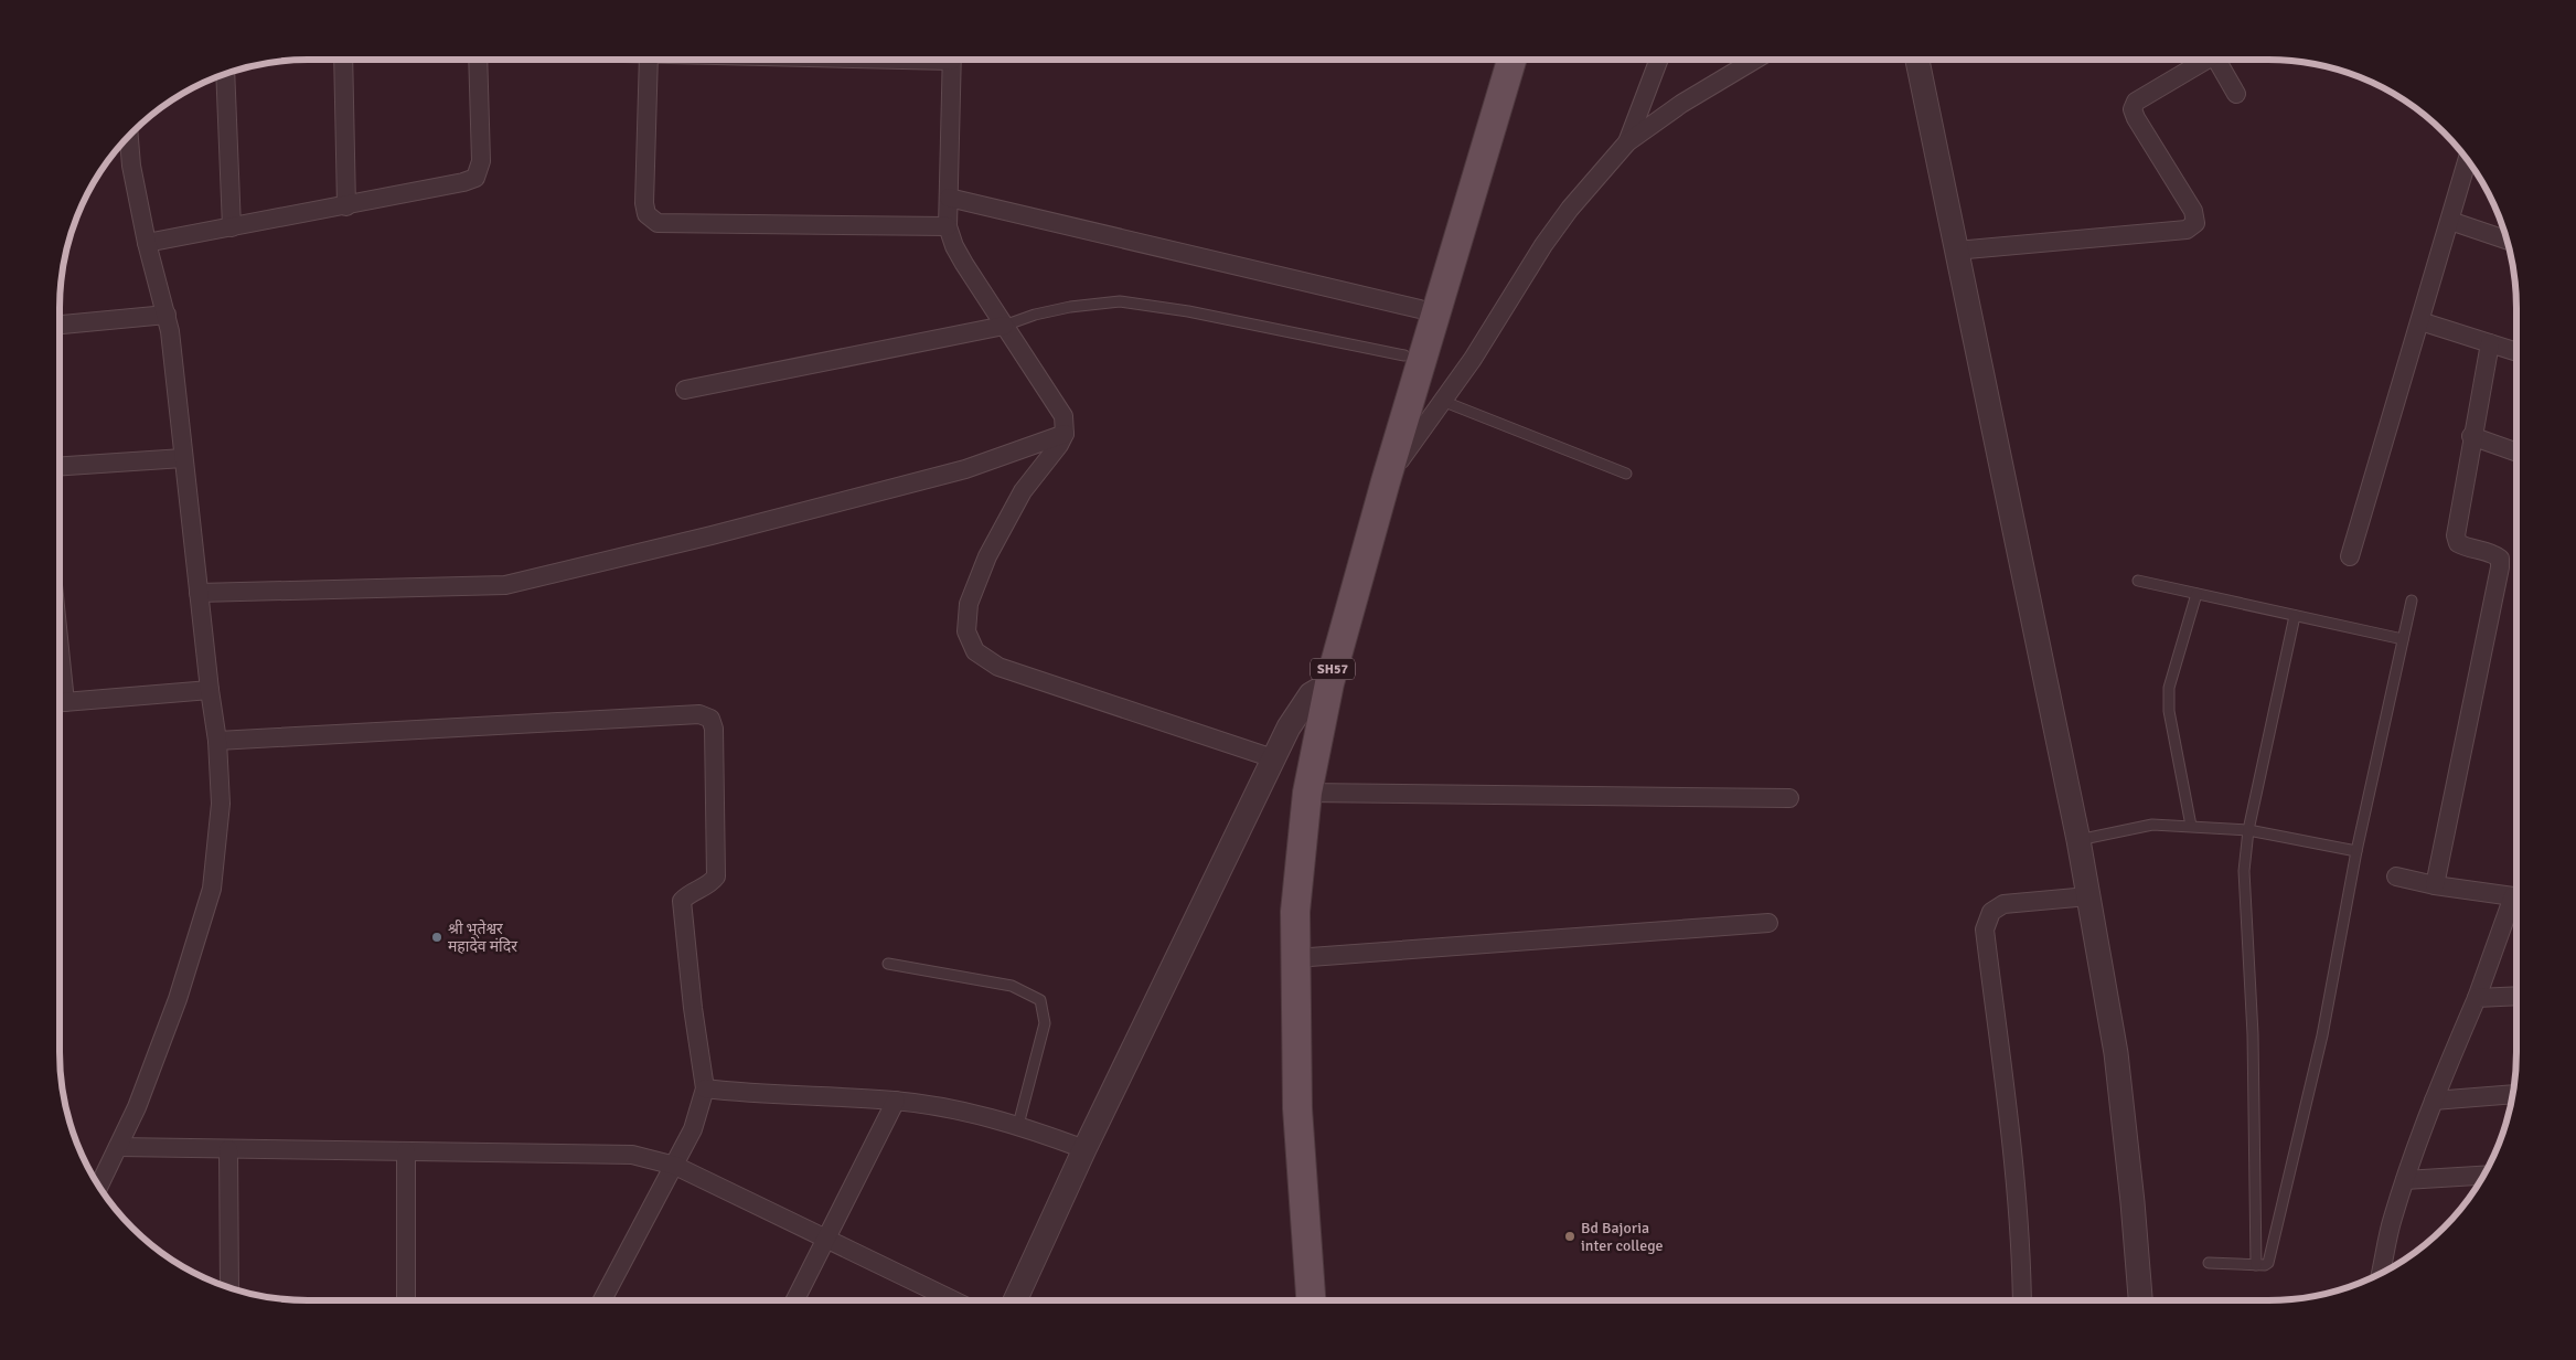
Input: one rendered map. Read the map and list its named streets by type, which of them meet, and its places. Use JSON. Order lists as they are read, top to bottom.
{
  "streets": {
    "main road": ["SH57"]
  },
  "places": ["श्री भूतेश्वर महादेव मंदिर", "Bd Bajoria inter college"]
}
